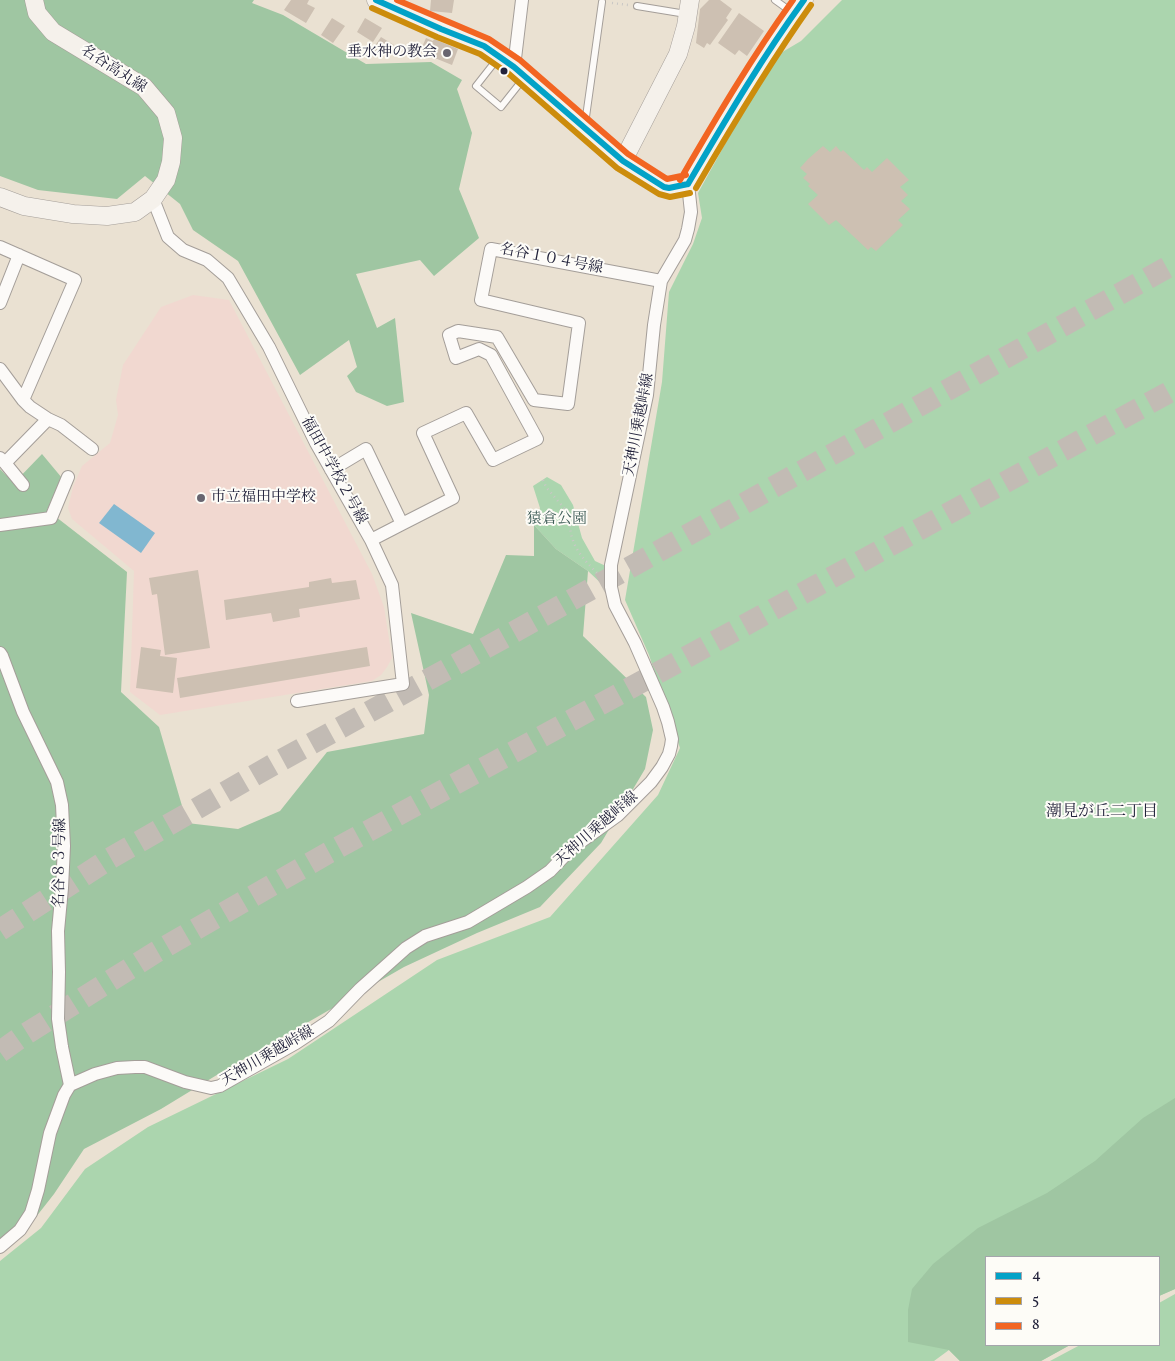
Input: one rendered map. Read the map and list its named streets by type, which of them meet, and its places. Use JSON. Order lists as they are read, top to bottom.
{
  "streets": {
    "street": [
      "名谷高丸線",
      "名谷１０４号線",
      "天神川乗越峠線",
      "福田中学校２号線",
      "名谷８３号線"
    ]
  },
  "crossings": [
    ["名谷高丸線", "福田中学校２号線"],
    ["名谷１０４号線", "天神川乗越峠線"],
    ["天神川乗越峠線", "名谷８３号線"]
  ],
  "districts": ["潮見が丘二丁目"],
  "parks": ["猿倉公園"],
  "places": ["垂水神の教会", "市立福田中学校"],
  "lines": ["transit line 4", "transit line 8", "transit line 5"],
  "legend": ["4", "5", "8"]
}
